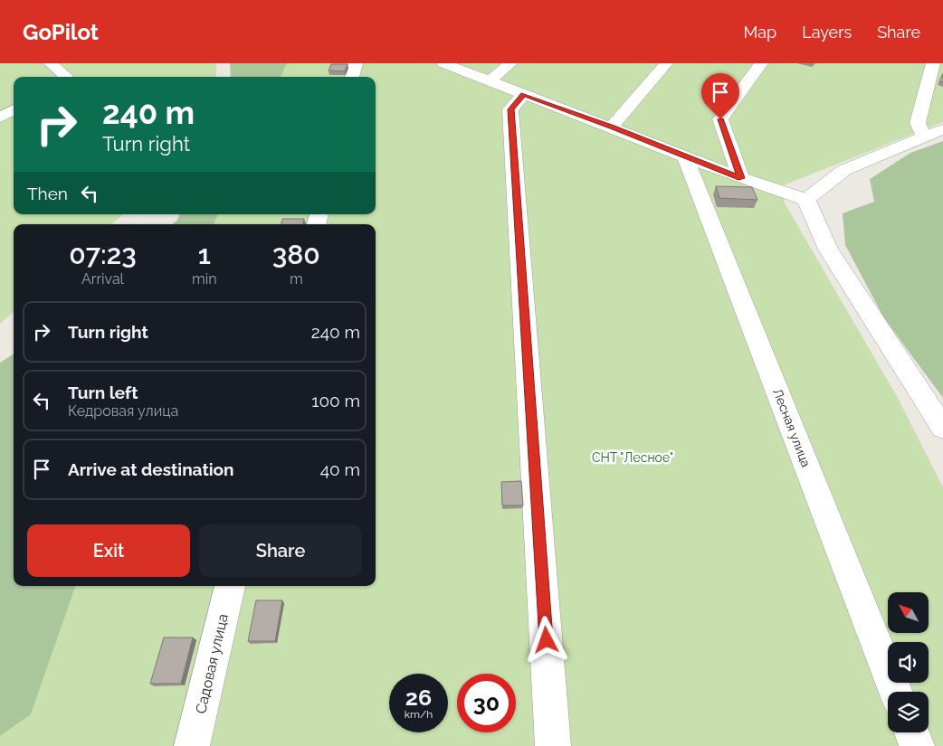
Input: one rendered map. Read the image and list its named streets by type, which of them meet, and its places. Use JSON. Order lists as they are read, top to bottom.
{
  "streets": {
    "street": ["Лесная улица", "Садовая улица"]
  },
  "parks": ["СНТ \"Лесное\""],
  "north": "top left",
  "page": {
    "header": "GoPilot",
    "nav": ["Map", "Layers", "Share"],
    "turn": ["240 m", "Turn right"],
    "then": "Then",
    "eta": [
      "07:23",
      "Arrival",
      "1",
      "min",
      "380",
      "m"
    ],
    "list": [
      {
        "name": "Turn right",
        "value": "240 m"
      },
      {
        "name": "Turn left",
        "note": "Кедровая улица",
        "value": "100 m"
      },
      {
        "name": "Arrive at destination",
        "value": "40 m"
      }
    ],
    "buttons": ["Exit", "Share"],
    "speed": "26 km/h",
    "limit": "30"
  }
}
